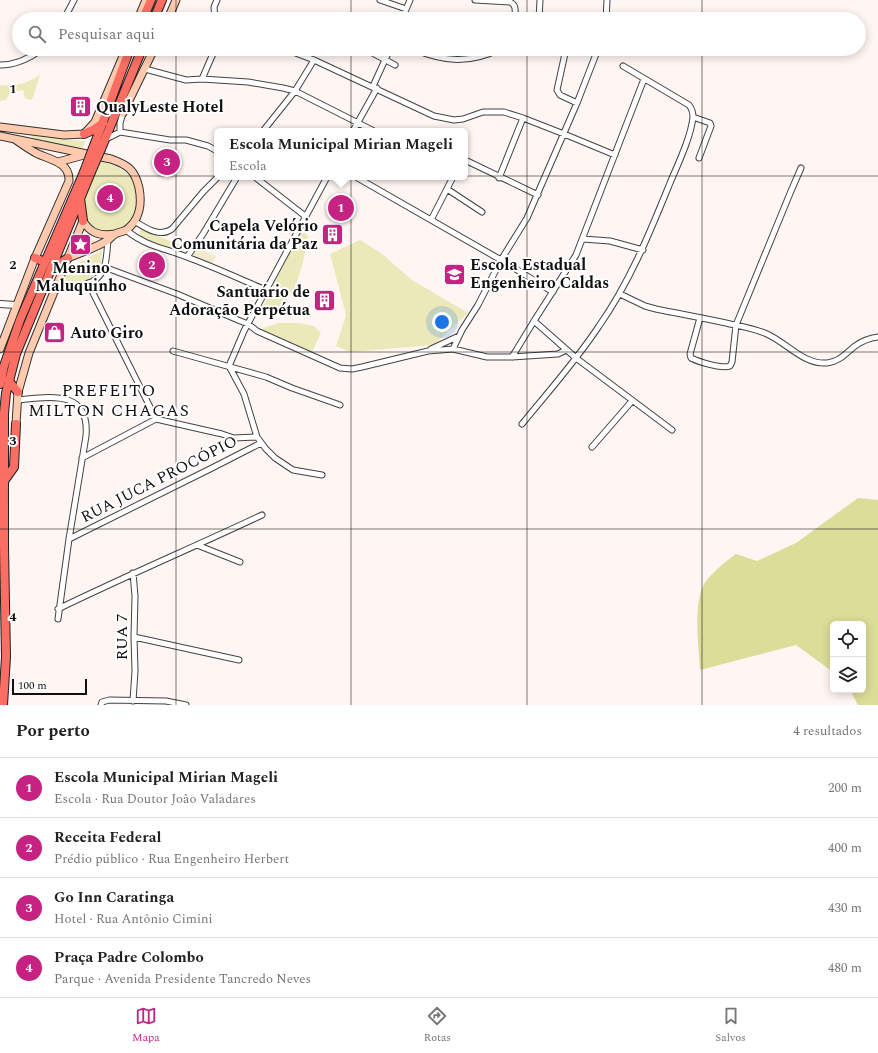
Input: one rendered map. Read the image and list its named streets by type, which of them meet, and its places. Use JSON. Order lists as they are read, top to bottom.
{
  "streets": {
    "street": ["RUA JUCA PROCÓPIO", "RUA 7"]
  },
  "districts": ["PREFEITO MILTON CHAGAS"],
  "places": {
    "building": ["QualyLeste Hotel", "Capela Velório Comunitária da Paz", "Santuário de Adoração Perpétua"],
    "place": ["Menino Maluquinho"],
    "school or university": ["Escola Estadual Engenheiro Caldas"],
    "shop": ["Auto Giro"]
  },
  "scale_bar": "100 m",
  "page": {
    "search": "Pesquisar aqui",
    "popup": ["Escola Municipal Mirian Mageli", "Escola"],
    "pins": [
      "3",
      "4",
      "1",
      "2"
    ],
    "scale": "100 m",
    "heading": ["Por perto", "4 resultados"],
    "list": [
      {
        "mark": "1",
        "name": "Escola Municipal Mirian Mageli",
        "note": "Escola · Rua Doutor João Valadares",
        "value": "200 m"
      },
      {
        "mark": "2",
        "name": "Receita Federal",
        "note": "Prédio público · Rua Engenheiro Herbert",
        "value": "400 m"
      },
      {
        "mark": "3",
        "name": "Go Inn Caratinga",
        "note": "Hotel · Rua Antônio Cimini",
        "value": "430 m"
      },
      {
        "mark": "4",
        "name": "Praça Padre Colombo",
        "note": "Parque · Avenida Presidente Tancredo Neves",
        "value": "480 m"
      }
    ],
    "nav": ["Mapa", "Rotas", "Salvos"]
  },
  "grid": {
    "rows": [
      "1",
      "2",
      "3",
      "4"
    ]
  }
}
